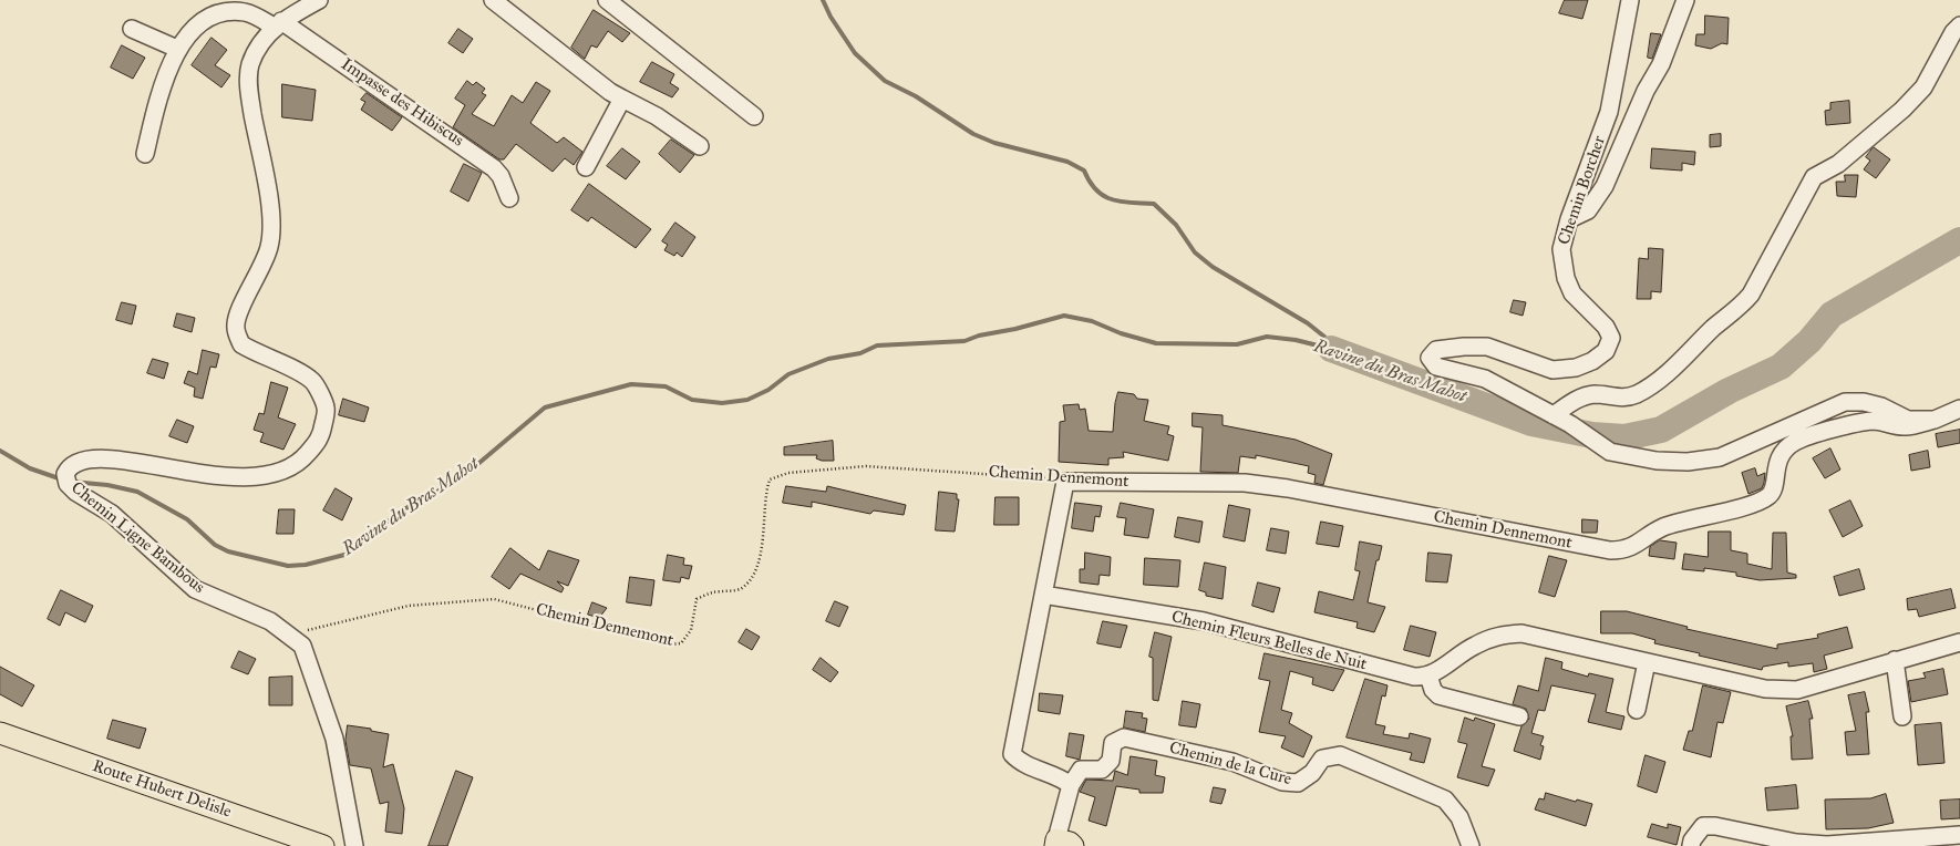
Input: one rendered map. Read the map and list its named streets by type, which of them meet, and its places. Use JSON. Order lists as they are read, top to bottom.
{
  "streets": {
    "main road": ["Route Hubert Delisle"],
    "street": [
      "Impasse des Hibiscus",
      "Chemin Borcher",
      "Chemin Dennemont",
      "Chemin Ligne Bambous",
      "Chemin Fleurs Belles de Nuit",
      "Chemin de la Cure"
    ]
  },
  "crossings": [
    ["Impasse des Hibiscus", "Chemin Ligne Bambous"],
    ["Chemin Borcher", "Chemin Dennemont"],
    ["Chemin Dennemont", "Chemin Ligne Bambous"]
  ],
  "water": ["Ravine du Bras Mahot"]
}
